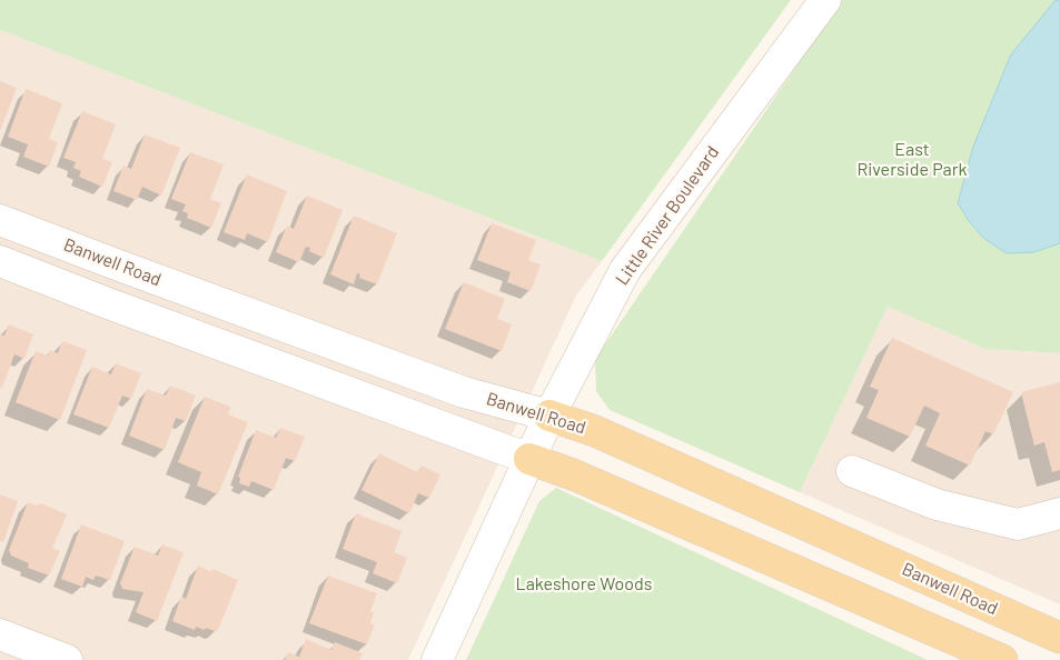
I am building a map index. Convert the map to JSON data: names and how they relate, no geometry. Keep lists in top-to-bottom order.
{
  "streets": {
    "main road": ["Banwell Road"],
    "street": ["Little River Boulevard"]
  },
  "crossings": [
    ["Little River Boulevard", "Banwell Road"]
  ],
  "parks": ["East Riverside Park", "Lakeshore Woods"]
}
